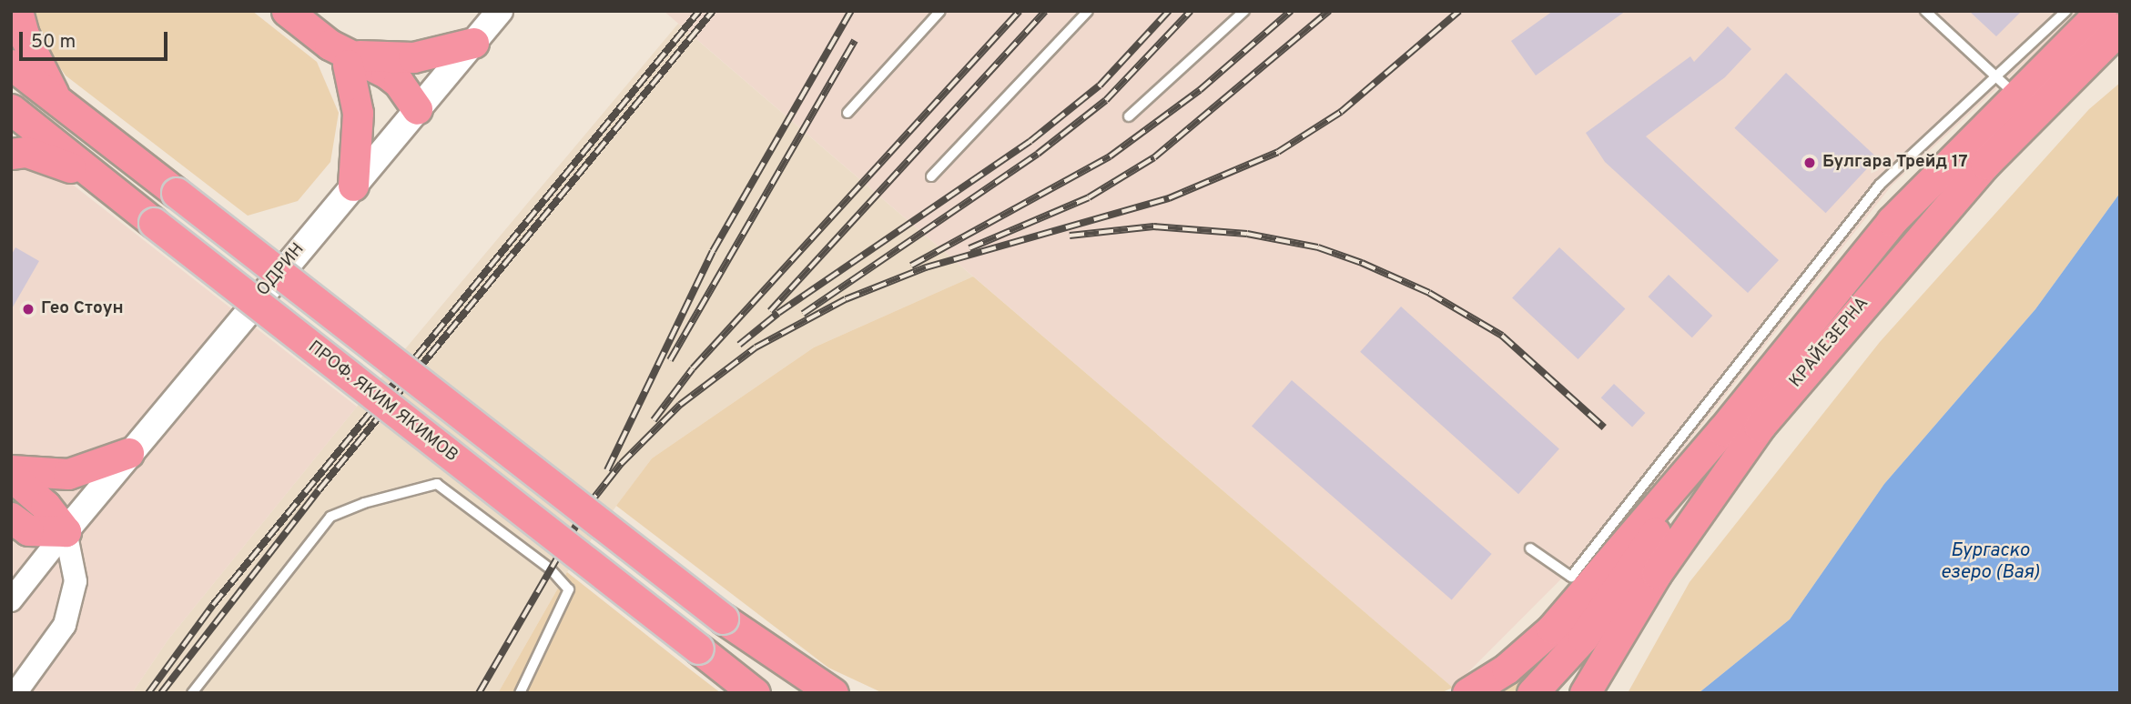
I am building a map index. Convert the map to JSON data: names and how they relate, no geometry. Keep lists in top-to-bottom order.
{
  "streets": {
    "highway": ["КРАЙЕЗЕРНА", "ПРОФ. ЯКИМ ЯКИМОВ"],
    "main road": ["ОДРИН"]
  },
  "water": ["Бургаско езеро (Вая)"],
  "places": ["Булгара Трейд 17", "Гео Стоун"],
  "scale_bar": "50 m"
}
